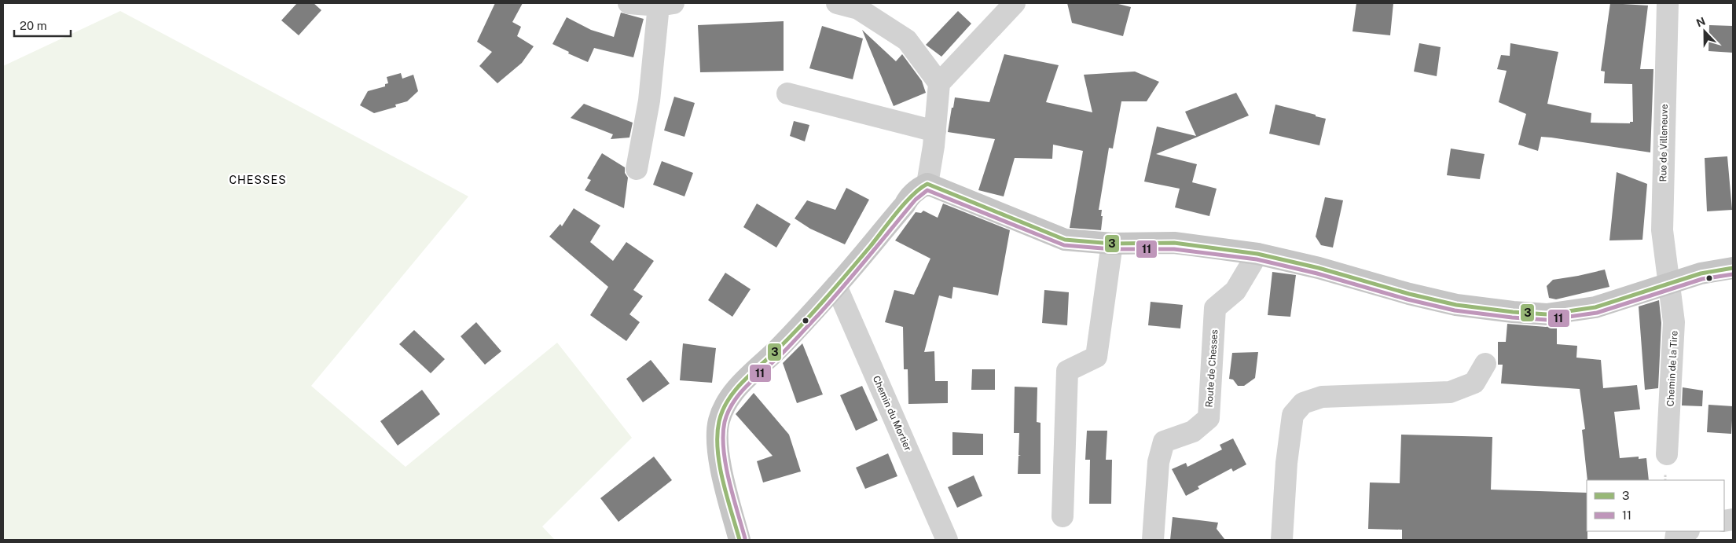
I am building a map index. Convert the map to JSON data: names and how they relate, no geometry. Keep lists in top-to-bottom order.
{
  "streets": {
    "street": [
      "Rue de Villeneuve",
      "Route de Chesses",
      "Chemin de la Tire",
      "Chemin du Mortier"
    ]
  },
  "crossings": [
    ["Rue de Villeneuve", "Chemin de la Tire"]
  ],
  "districts": ["CHESSES"],
  "lines": ["transit line 3", "transit line 11"],
  "legend": ["3", "11"],
  "scale_bar": "20 m",
  "north": "top"
}
